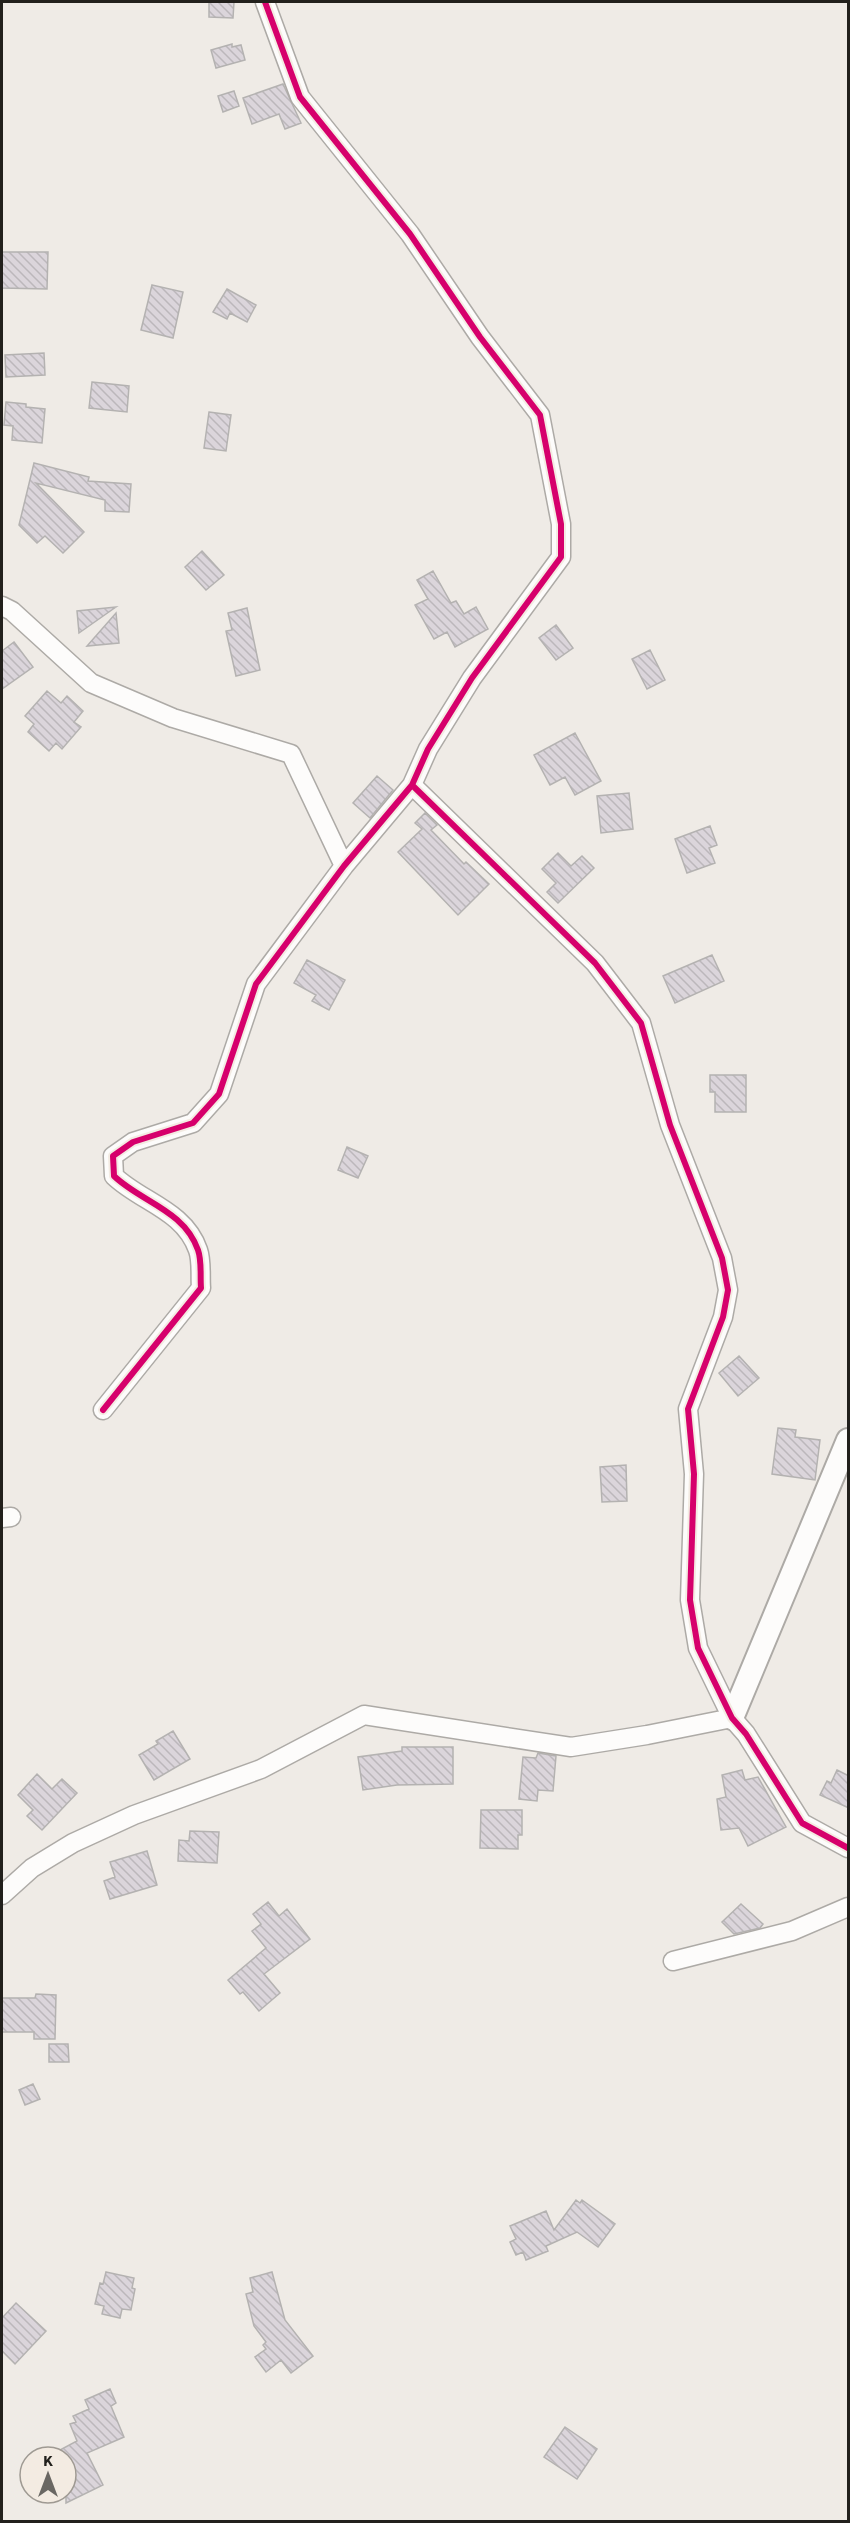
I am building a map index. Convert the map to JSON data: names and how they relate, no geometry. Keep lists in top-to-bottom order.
{
  "north": "top"
}
